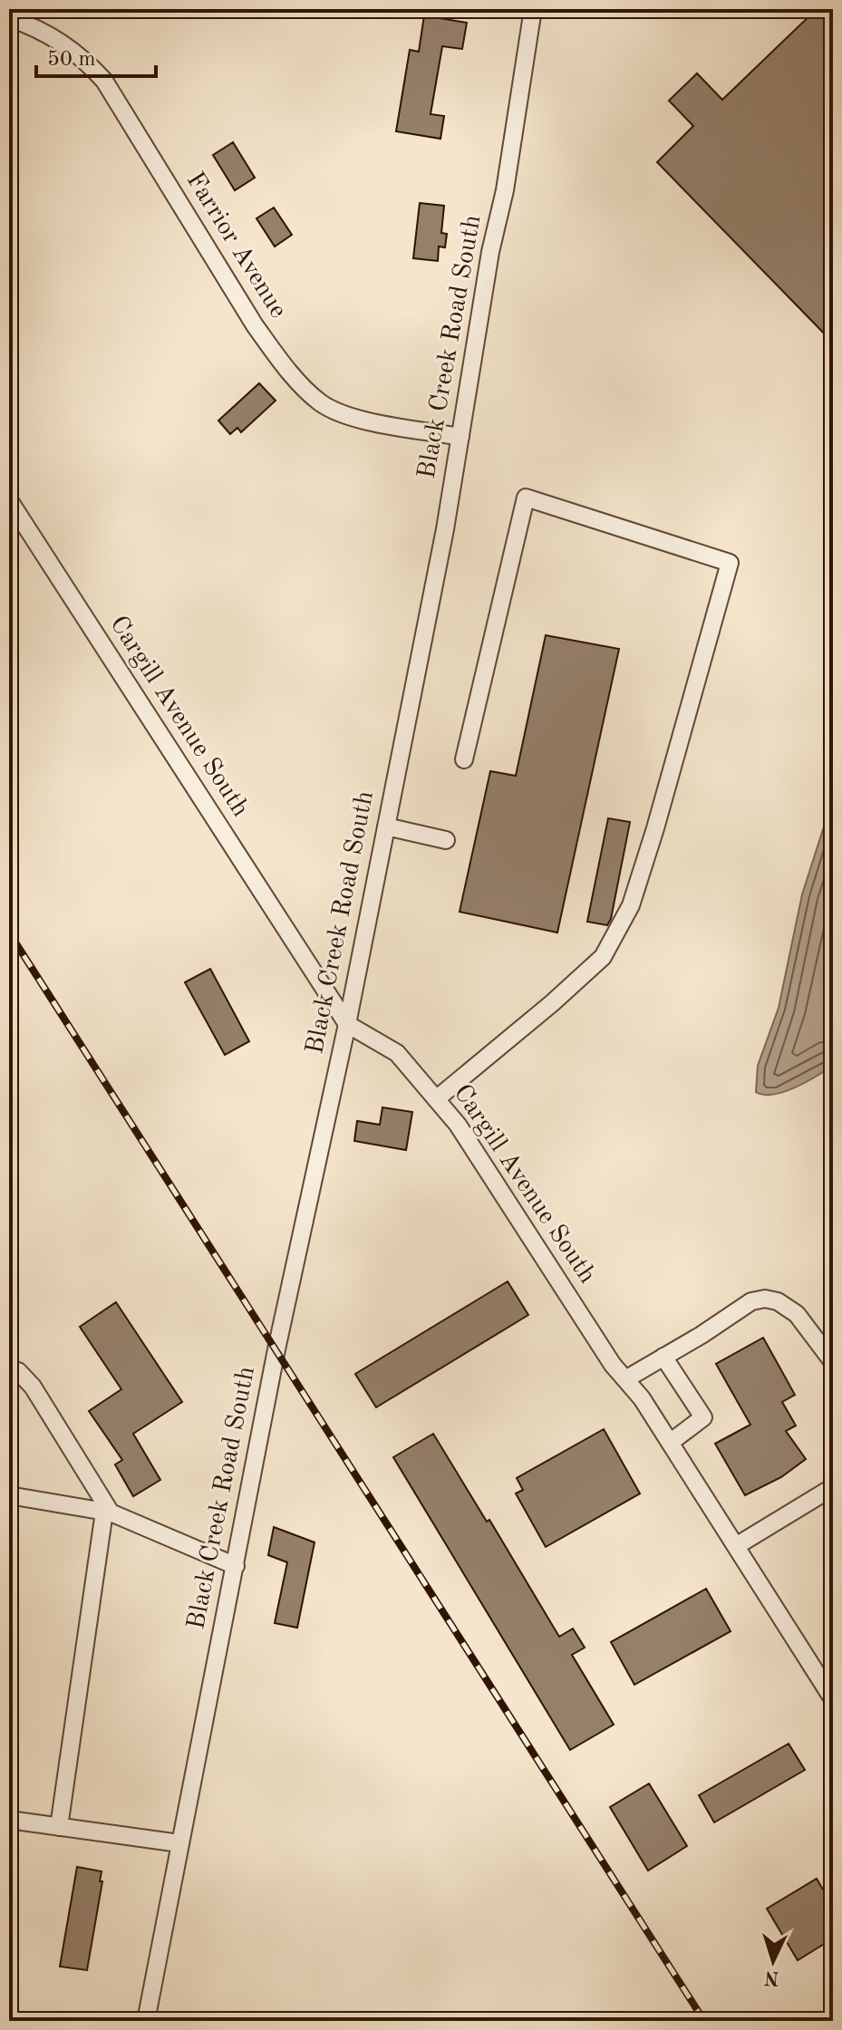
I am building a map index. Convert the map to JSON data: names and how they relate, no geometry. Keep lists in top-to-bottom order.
{
  "streets": {
    "street": ["Farrior Avenue", "Black Creek Road South", "Cargill Avenue South"]
  },
  "crossings": [
    ["Farrior Avenue", "Black Creek Road South"],
    ["Black Creek Road South", "Cargill Avenue South"]
  ],
  "scale_bar": "50 m",
  "north": "bottom"
}
